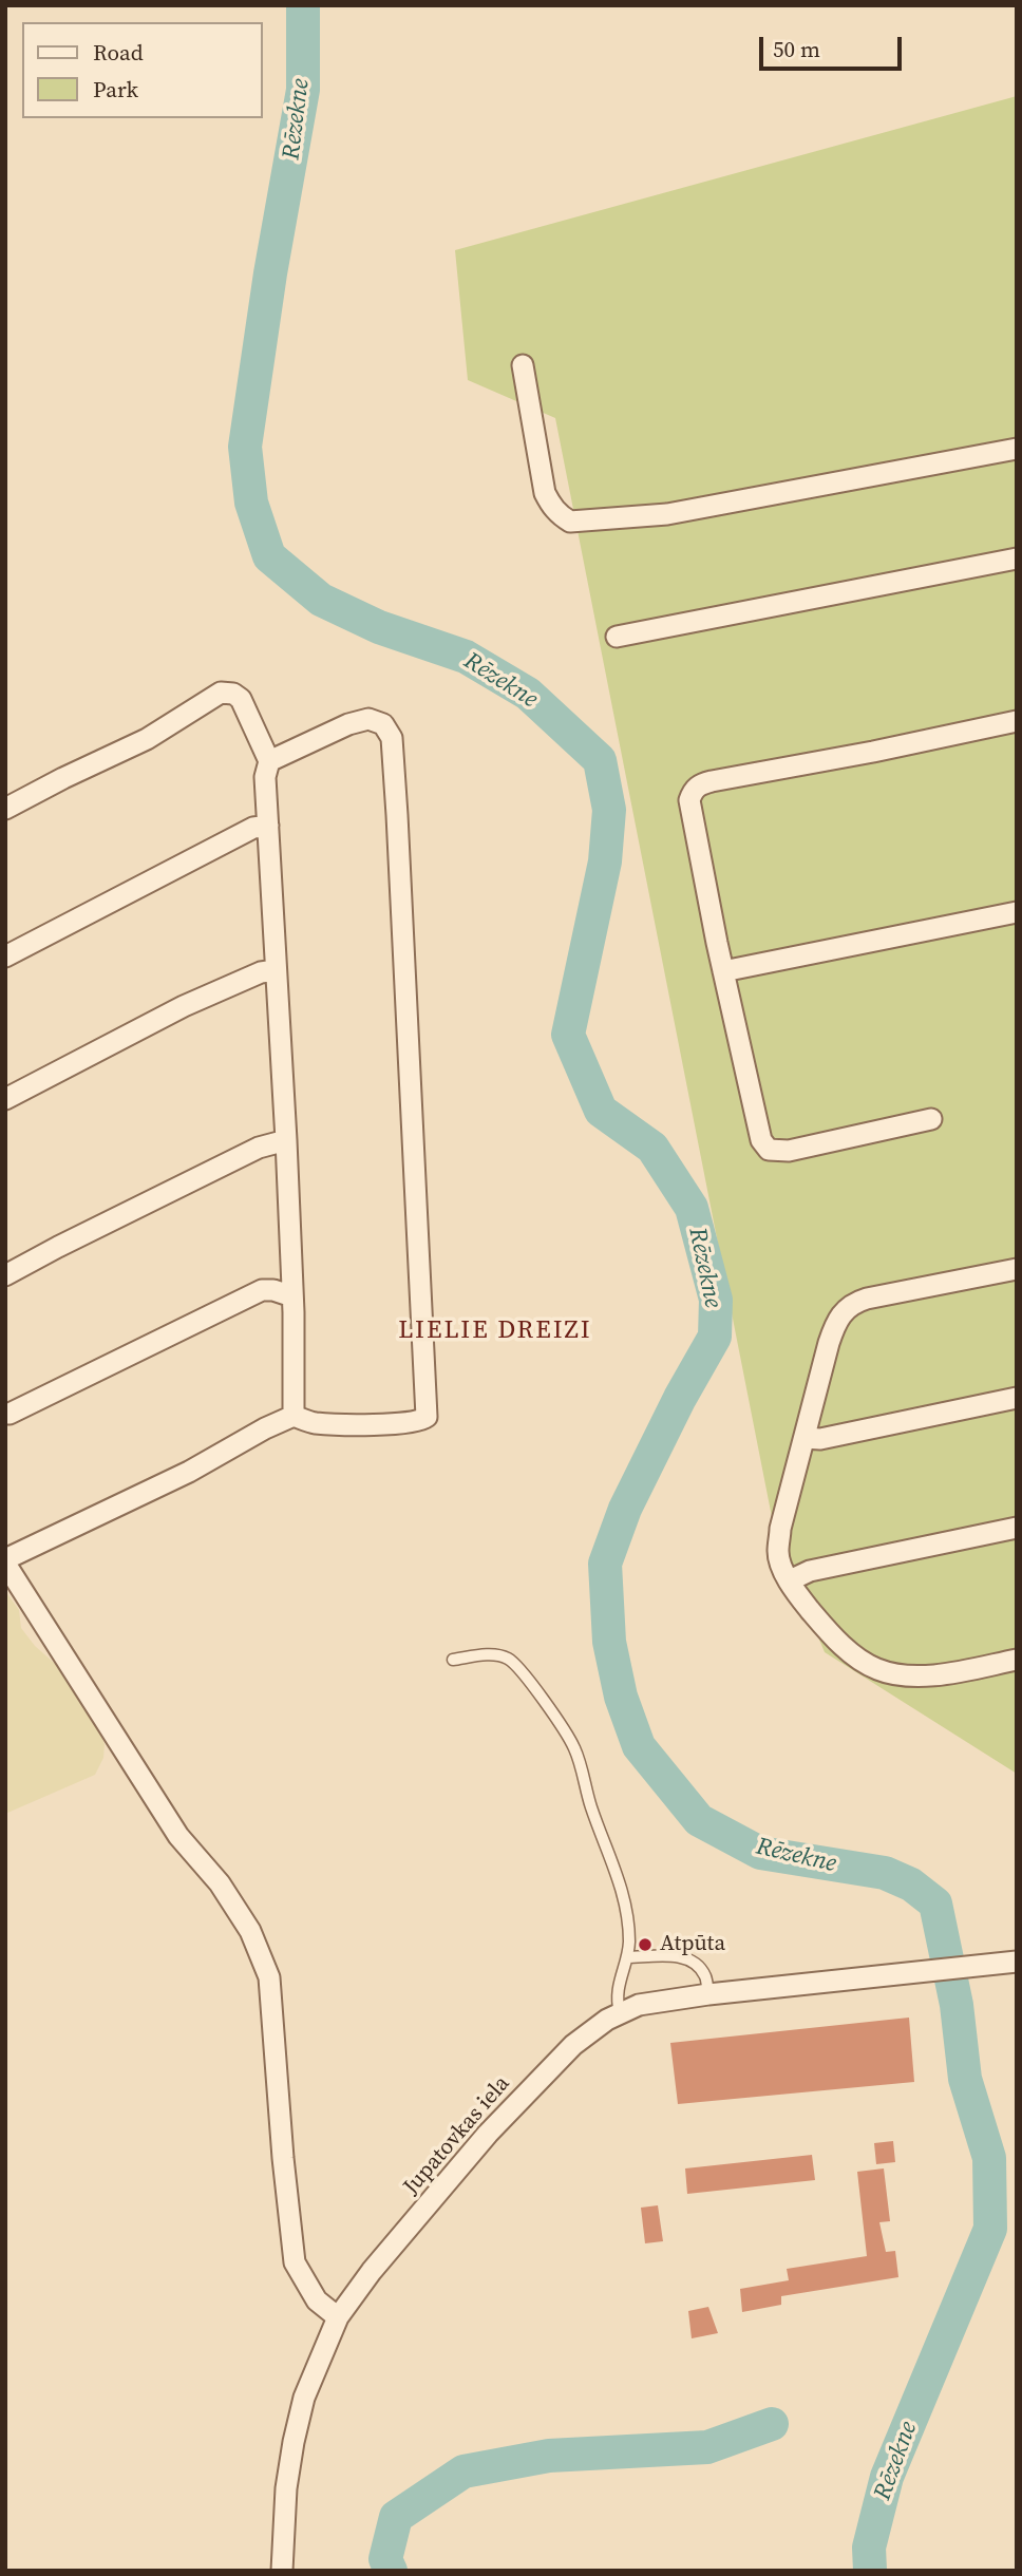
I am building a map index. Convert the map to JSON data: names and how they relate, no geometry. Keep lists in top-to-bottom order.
{
  "streets": {
    "street": ["Jupatovkas iela"]
  },
  "districts": ["LIELIE DREIZI"],
  "water": ["Rēzekne"],
  "places": ["Atpūta"],
  "legend": ["Road", "Park"],
  "scale_bar": "50 m"
}
